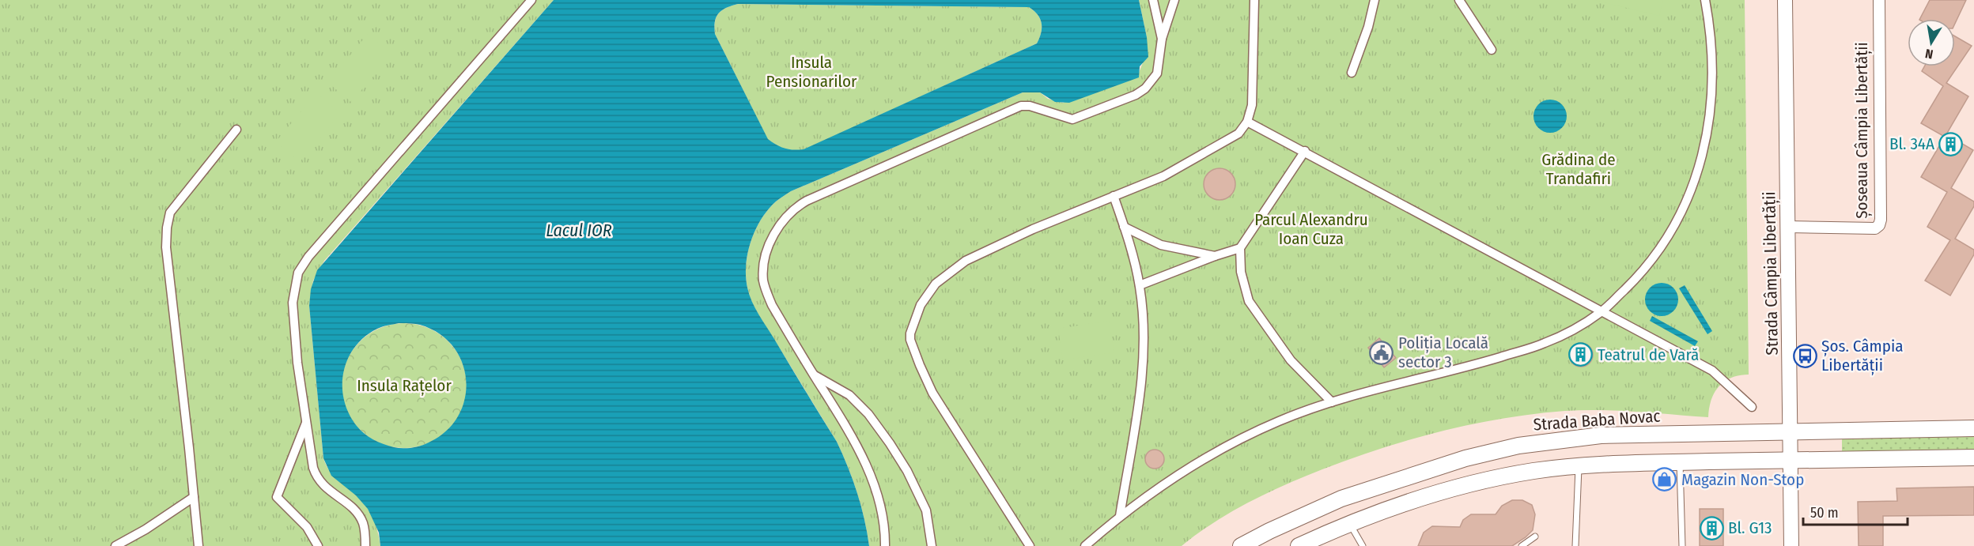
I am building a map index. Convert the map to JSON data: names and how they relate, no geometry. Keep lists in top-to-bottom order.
{
  "streets": {
    "main road": ["Strada Baba Novac"],
    "street": ["Șoseaua Câmpia Libertății", "Strada Câmpia Libertății"]
  },
  "crossings": [
    ["Șoseaua Câmpia Libertății", "Strada Câmpia Libertății"],
    ["Strada Câmpia Libertății", "Strada Baba Novac"]
  ],
  "water": ["Lacul IOR"],
  "parks": [
    "Insula Pensionarilor",
    "Grădina de Trandafiri",
    "Parcul Alexandru Ioan Cuza",
    "Insula Rațelor"
  ],
  "places": {
    "building": ["Bl. 34A", "Teatrul de Vară", "Bl. G13"],
    "public building": ["Poliția Locală sector 3"],
    "bus stop": ["Șos. Câmpia Libertății"],
    "shop": ["Magazin Non-Stop"]
  },
  "scale_bar": "50 m",
  "north": "bottom"
}
